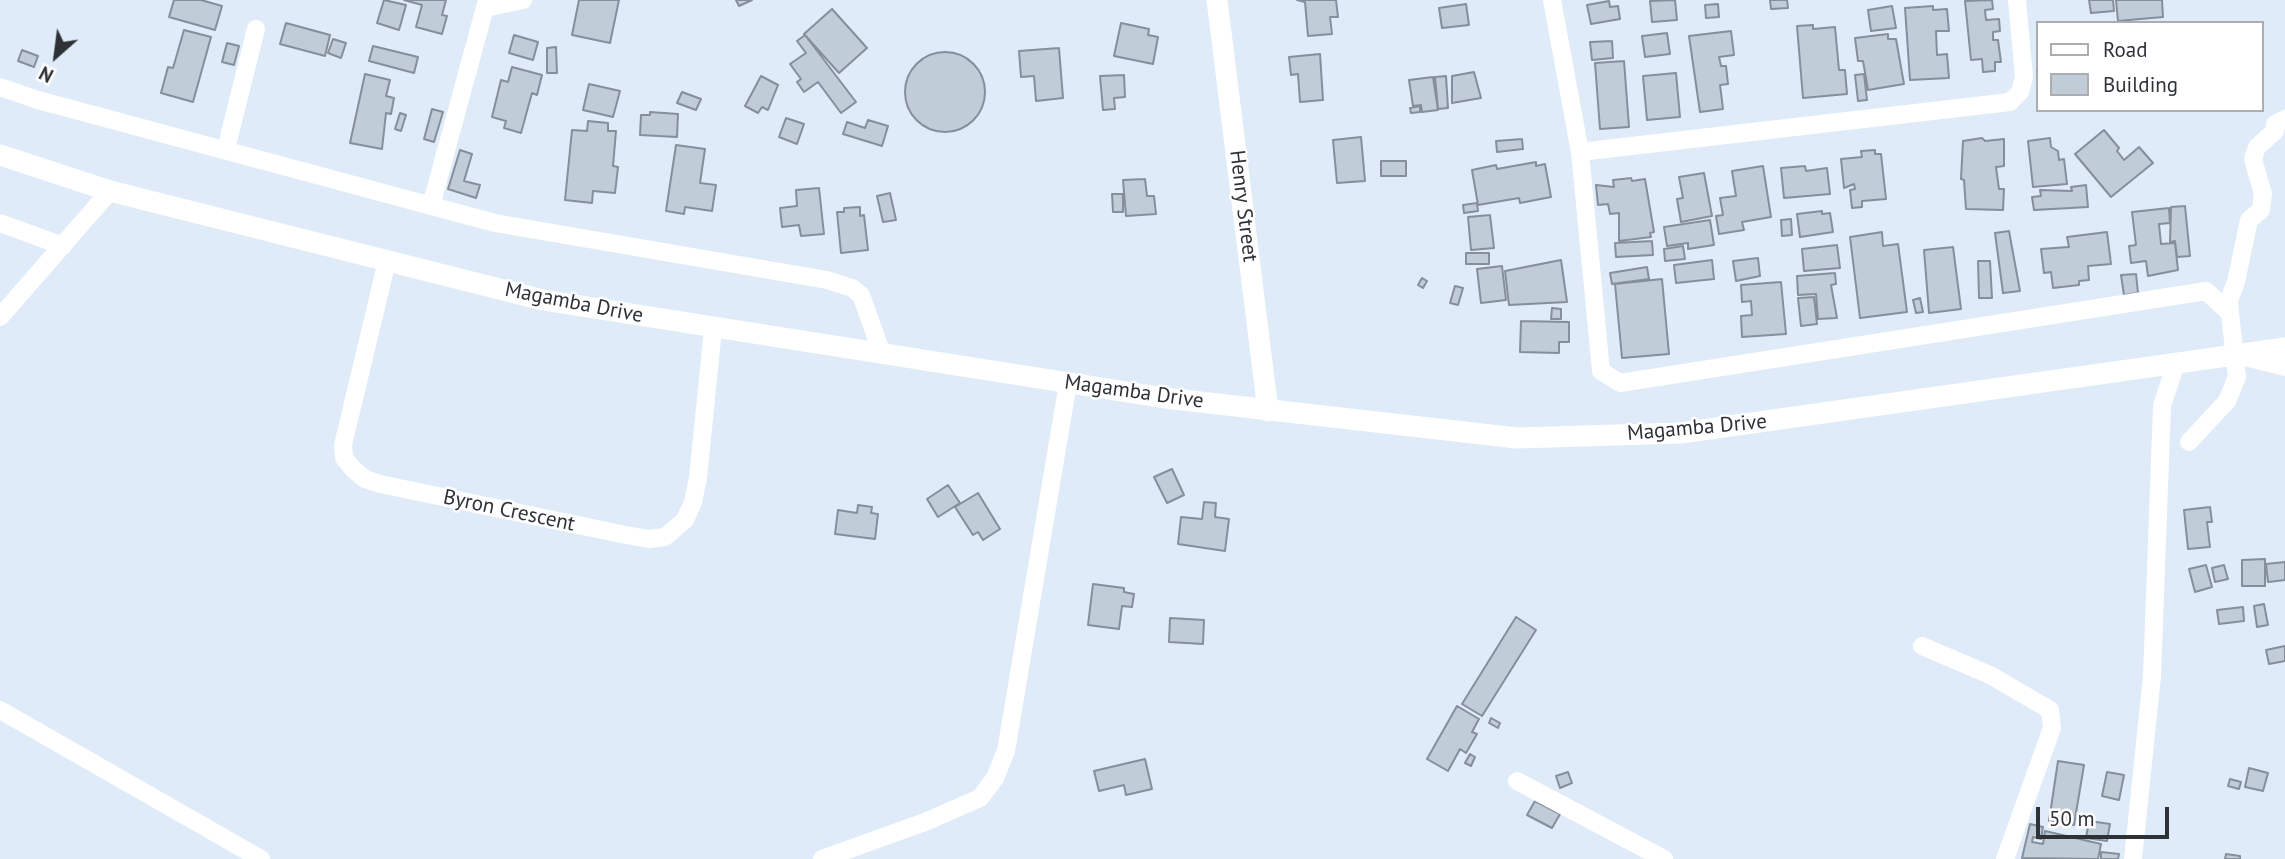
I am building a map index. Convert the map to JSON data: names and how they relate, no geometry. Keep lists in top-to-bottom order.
{
  "streets": {
    "street": ["Henry Street", "Magamba Drive", "Byron Crescent"]
  },
  "crossings": [
    ["Henry Street", "Magamba Drive"],
    ["Magamba Drive", "Byron Crescent"]
  ],
  "legend": ["Road", "Building"],
  "scale_bar": "50 m",
  "north": "bottom left"
}
